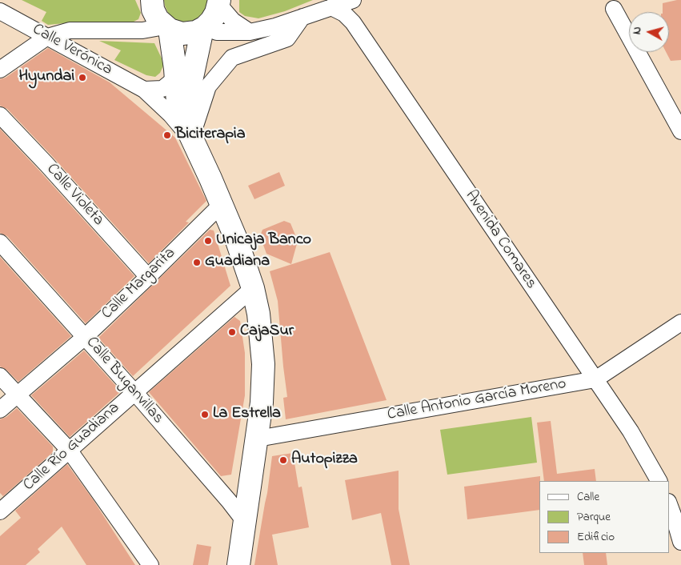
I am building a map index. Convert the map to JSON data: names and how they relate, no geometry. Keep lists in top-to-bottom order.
{
  "streets": {
    "street": [
      "Calle Verónica",
      "Calle Violeta",
      "Avenida Comares",
      "Calle Margarita",
      "Calle Buganvillas",
      "Calle Antonio García Moreno",
      "Calle Río Guadiana"
    ]
  },
  "crossings": [
    ["Calle Violeta", "Calle Margarita"],
    ["Avenida Comares", "Calle Antonio García Moreno"],
    ["Calle Margarita", "Calle Buganvillas"],
    ["Calle Buganvillas", "Calle Río Guadiana"]
  ],
  "places": [
    "Hyundai",
    "Biciterapia",
    "Unicaja Banco",
    "Guadiana",
    "CajaSur",
    "La Estrella",
    "Autopizza"
  ],
  "legend": ["Calle", "Parque", "Edificio"],
  "north": "left"
}
